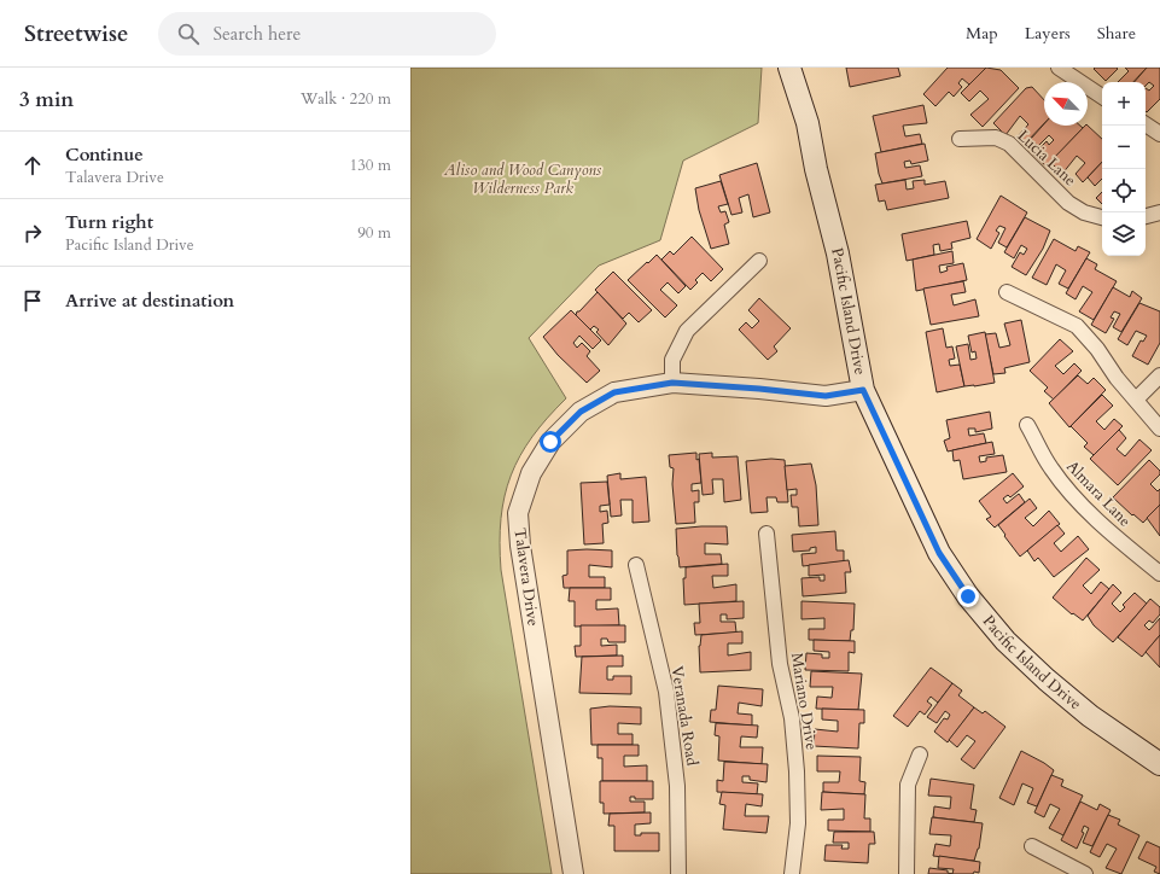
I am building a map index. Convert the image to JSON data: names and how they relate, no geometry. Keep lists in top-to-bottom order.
{
  "streets": {
    "main road": ["Pacific Island Drive"],
    "street": [
      "Lucia Lane",
      "Almara Lane",
      "Talavera Drive",
      "Mariano Drive",
      "Veranada Road"
    ]
  },
  "crossings": [
    ["Pacific Island Drive", "Talavera Drive"]
  ],
  "parks": ["Aliso and Wood Canyons Wilderness Park"],
  "north": "top left",
  "page": {
    "header": "Streetwise",
    "search": "Search here",
    "nav": ["Map", "Layers", "Share"],
    "heading": ["3 min", "Walk · 220 m"],
    "map_buttons": ["+", "−"],
    "list": [
      ["Continue", "Talavera Drive", "130 m"],
      ["Turn right", "Pacific Island Drive", "90 m"],
      "Arrive at destination"
    ]
  }
}
